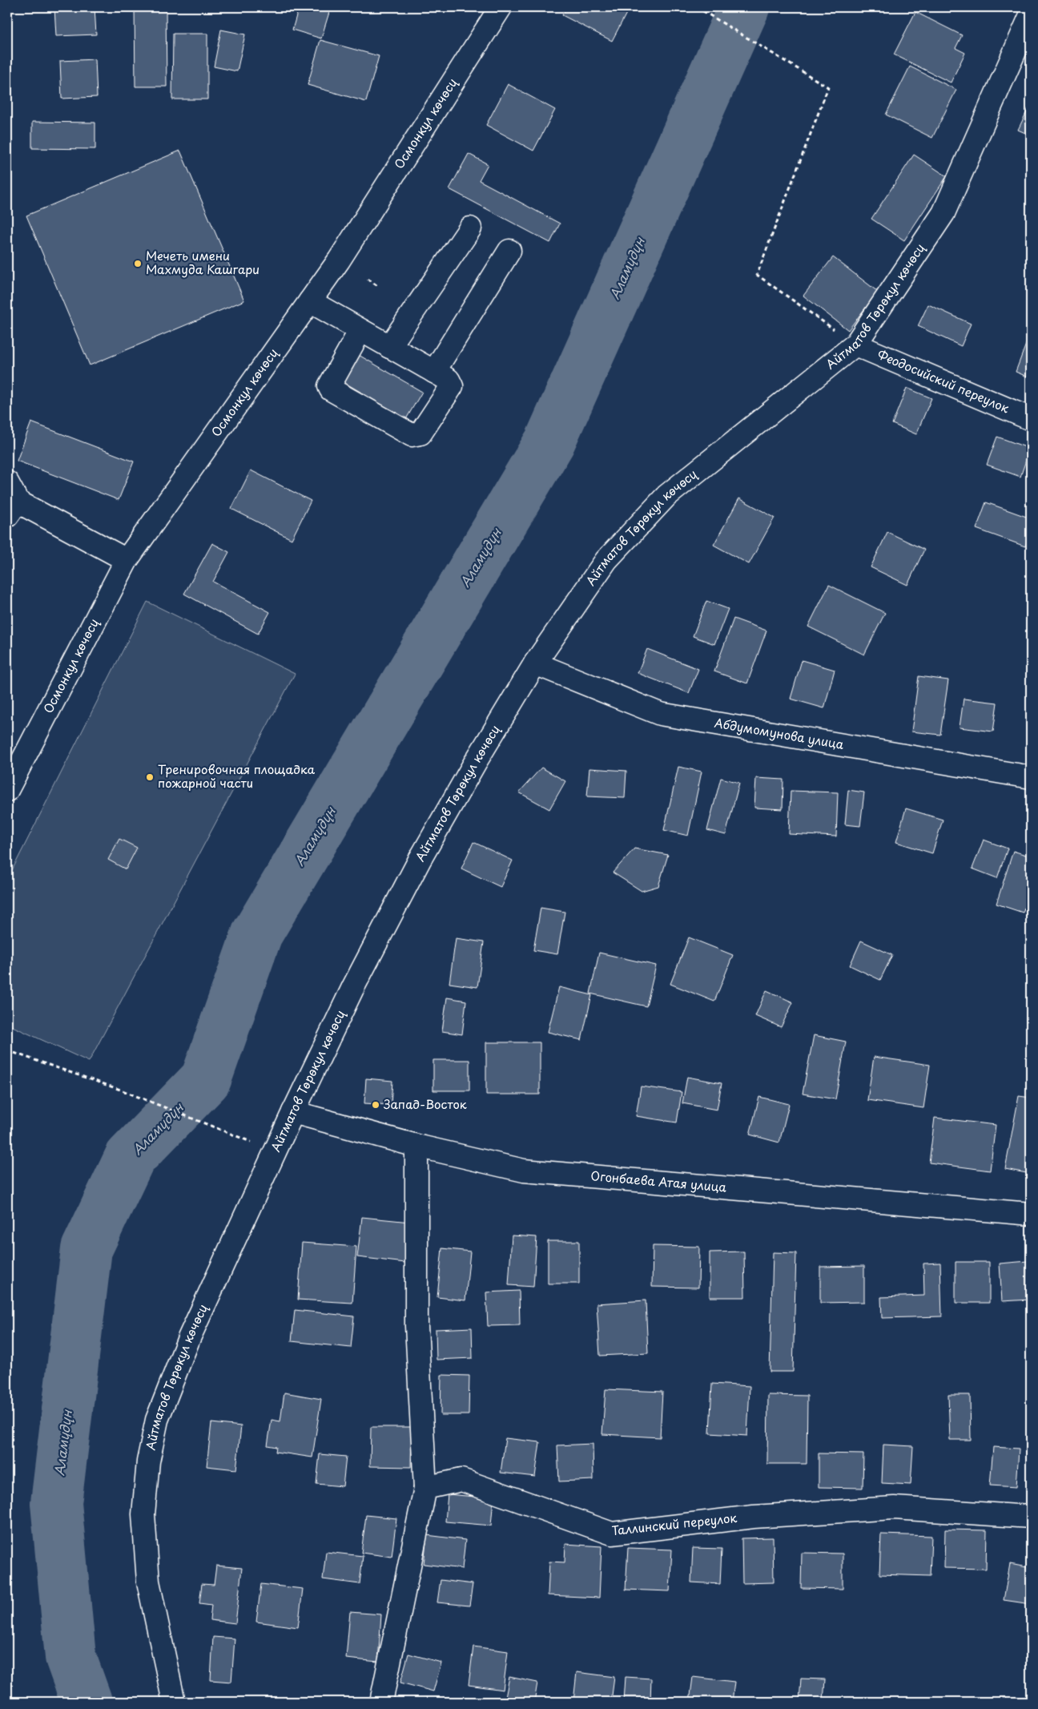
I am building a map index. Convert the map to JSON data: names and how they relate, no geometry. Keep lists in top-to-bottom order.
{
  "streets": {
    "street": [
      "Осмонкул көчөсү",
      "Айтматов Төрөкул көчөсү",
      "Феодосийский переулок",
      "Абдумомунова улица",
      "Огонбаева Атая улица",
      "Таллинский переулок"
    ]
  },
  "crossings": [
    ["Айтматов Төрөкул көчөсү", "Феодосийский переулок"],
    ["Айтматов Төрөкул көчөсү", "Абдумомунова улица"],
    ["Айтматов Төрөкул көчөсү", "Огонбаева Атая улица"]
  ],
  "water": ["Аламүдүн"],
  "places": ["Мечеть имени Махмуда Кашгари", "Тренировочная площадка пожарной части", "Запад-Восток"]
}
